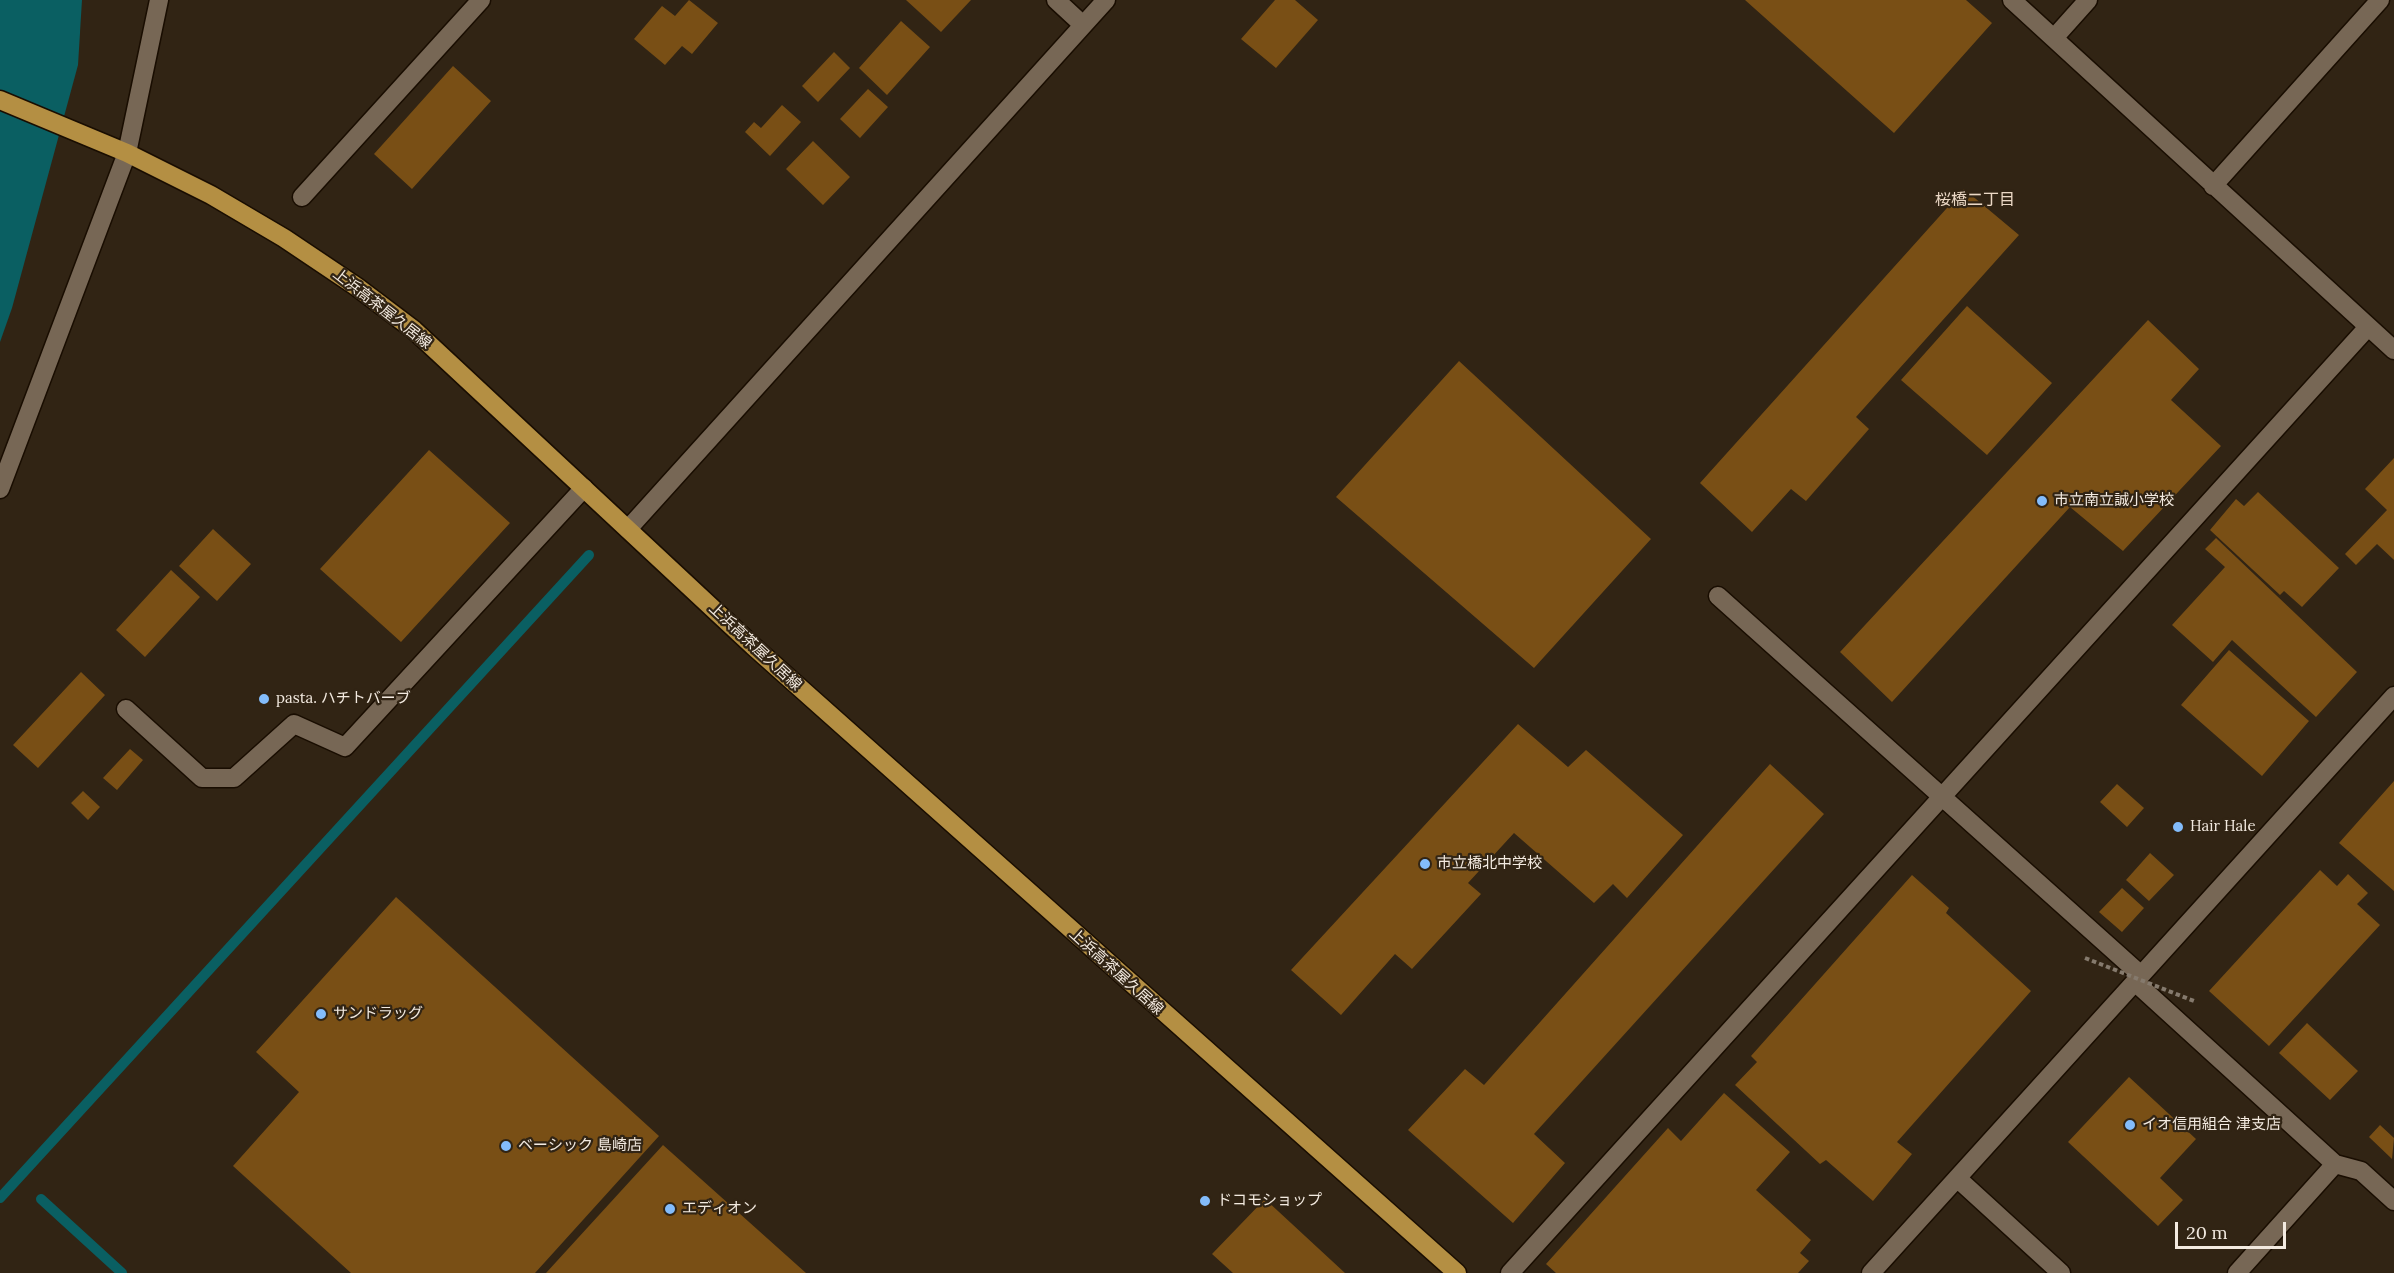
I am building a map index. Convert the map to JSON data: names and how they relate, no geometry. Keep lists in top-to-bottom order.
{
  "streets": {
    "main road": ["上浜高茶屋久居線"]
  },
  "districts": ["桜橋二丁目"],
  "places": [
    "市立南立誠小学校",
    "pasta. ハチトバーブ",
    "Hair Hale",
    "市立橋北中学校",
    "サンドラッグ",
    "イオ信用組合 津支店",
    "ベーシック 島崎店",
    "ドコモショップ",
    "エディオン"
  ],
  "scale_bar": "20 m"
}
